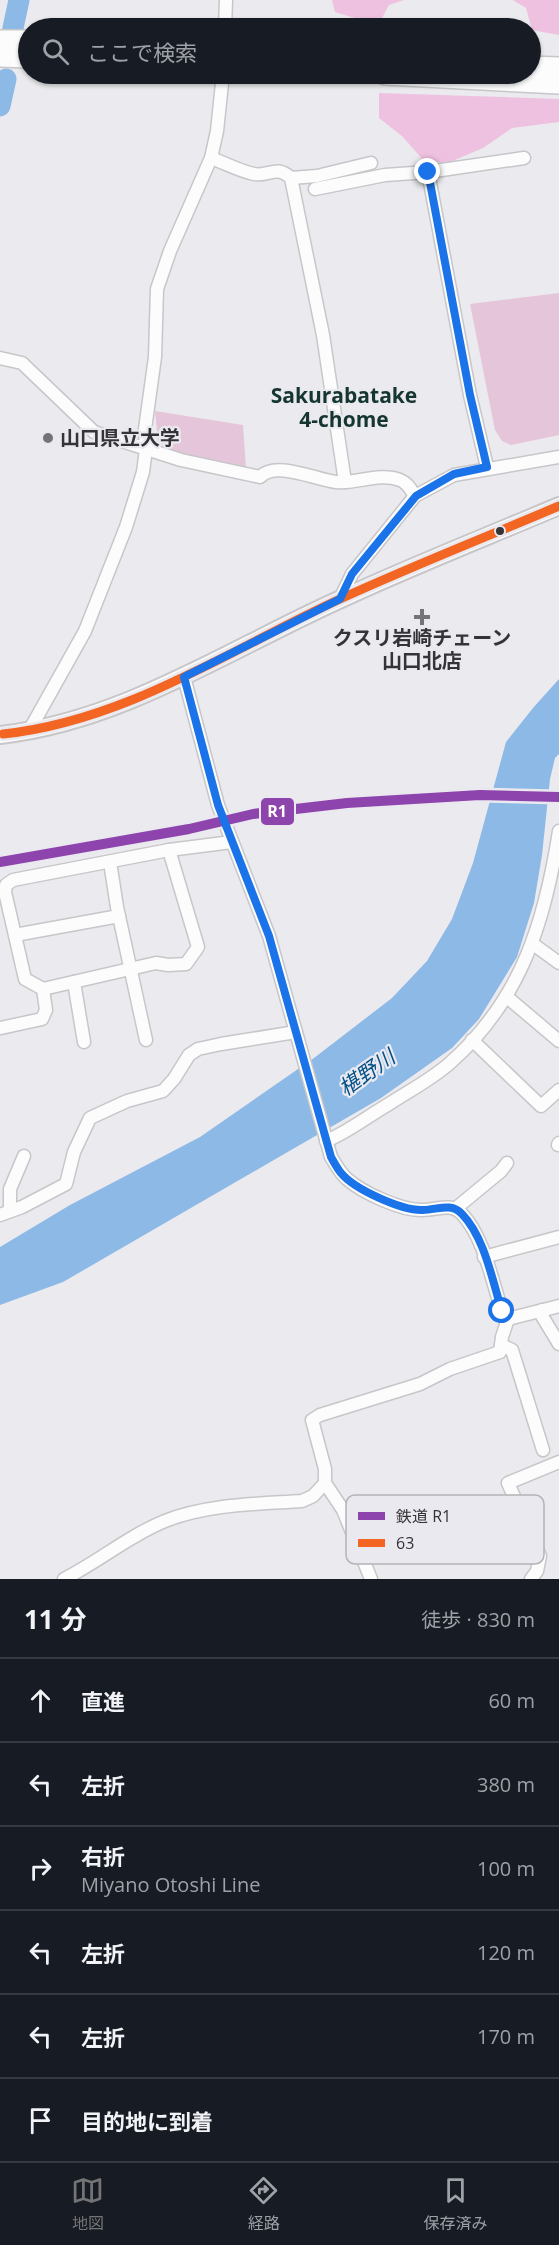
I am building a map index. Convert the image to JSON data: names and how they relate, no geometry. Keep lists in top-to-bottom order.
{
  "districts": ["Sakurabatake 4-chome"],
  "water": ["椹野川"],
  "places": {
    "other": ["山口県立大学"],
    "health": ["クスリ岩崎チェーン 山口北店"]
  },
  "lines": ["transit line 63", "rail line R1"],
  "legend": ["鉄道 R1", "63"],
  "page": {
    "search": "ここで検索",
    "heading": ["11 分", "徒歩 · 830 m"],
    "list": [
      ["直進", "60 m"],
      ["左折", "380 m"],
      ["右折", "Miyano Otoshi Line", "100 m"],
      ["左折", "120 m"],
      ["左折", "170 m"],
      "目的地に到着"
    ],
    "nav": ["地図", "経路", "保存済み"]
  }
}
